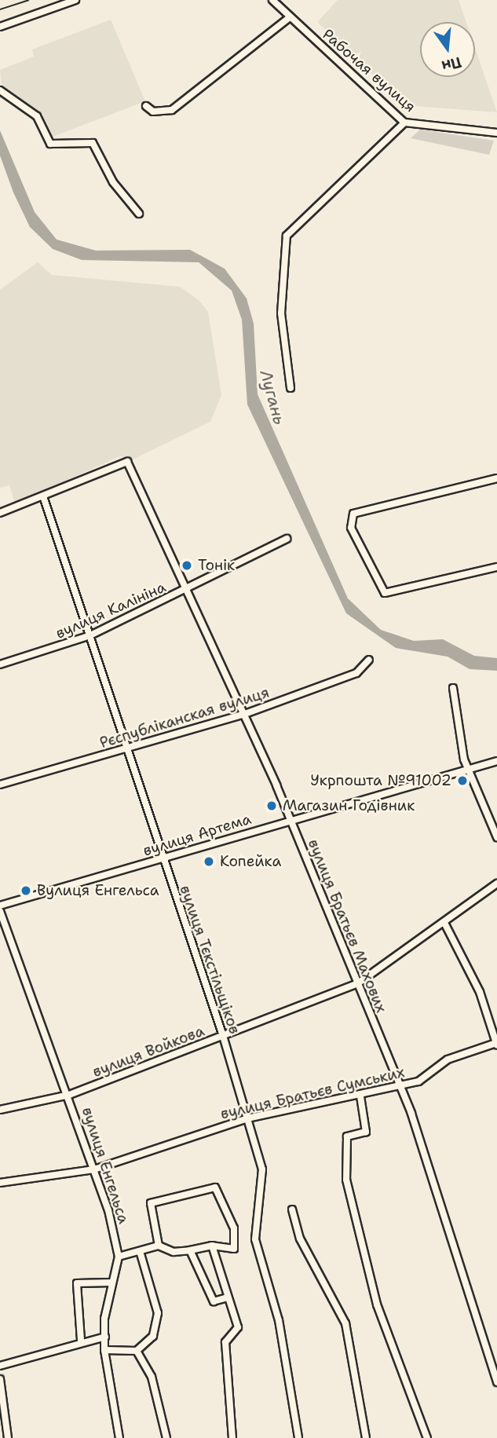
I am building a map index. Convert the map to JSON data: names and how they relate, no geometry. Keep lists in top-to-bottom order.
{
  "streets": {
    "street": [
      "Рабочая вулиця",
      "вулиця Калініна",
      "Рєспубліканская вулиця",
      "вулиця Артема",
      "вулиця Братьєв Махових",
      "вулиця Тєкстільщіков",
      "вулиця Войкова",
      "вулиця Братьєв Сумських",
      "вулиця Енгельса"
    ]
  },
  "crossings": [
    ["вулиця Калініна", "вулиця Братьєв Махових"],
    ["вулиця Калініна", "вулиця Тєкстільщіков"],
    ["Рєспубліканская вулиця", "вулиця Братьєв Махових"],
    ["Рєспубліканская вулиця", "вулиця Тєкстільщіков"],
    ["вулиця Артема", "вулиця Братьєв Махових"],
    ["вулиця Артема", "вулиця Тєкстільщіков"],
    ["вулиця Братьєв Махових", "вулиця Тєкстільщіков"],
    ["вулиця Братьєв Махових", "вулиця Войкова"],
    ["вулиця Братьєв Махових", "вулиця Братьєв Сумських"],
    ["вулиця Тєкстільщіков", "вулиця Войкова"],
    ["вулиця Тєкстільщіков", "вулиця Братьєв Сумських"],
    ["вулиця Войкова", "вулиця Енгельса"],
    ["вулиця Братьєв Сумських", "вулиця Енгельса"]
  ],
  "water": ["Лугань"],
  "places": [
    "Тонік",
    "Укрпошта №91002",
    "Магазин Годівник",
    "Копейка",
    "Вулиця Енгельса"
  ],
  "north": "bottom"
}
